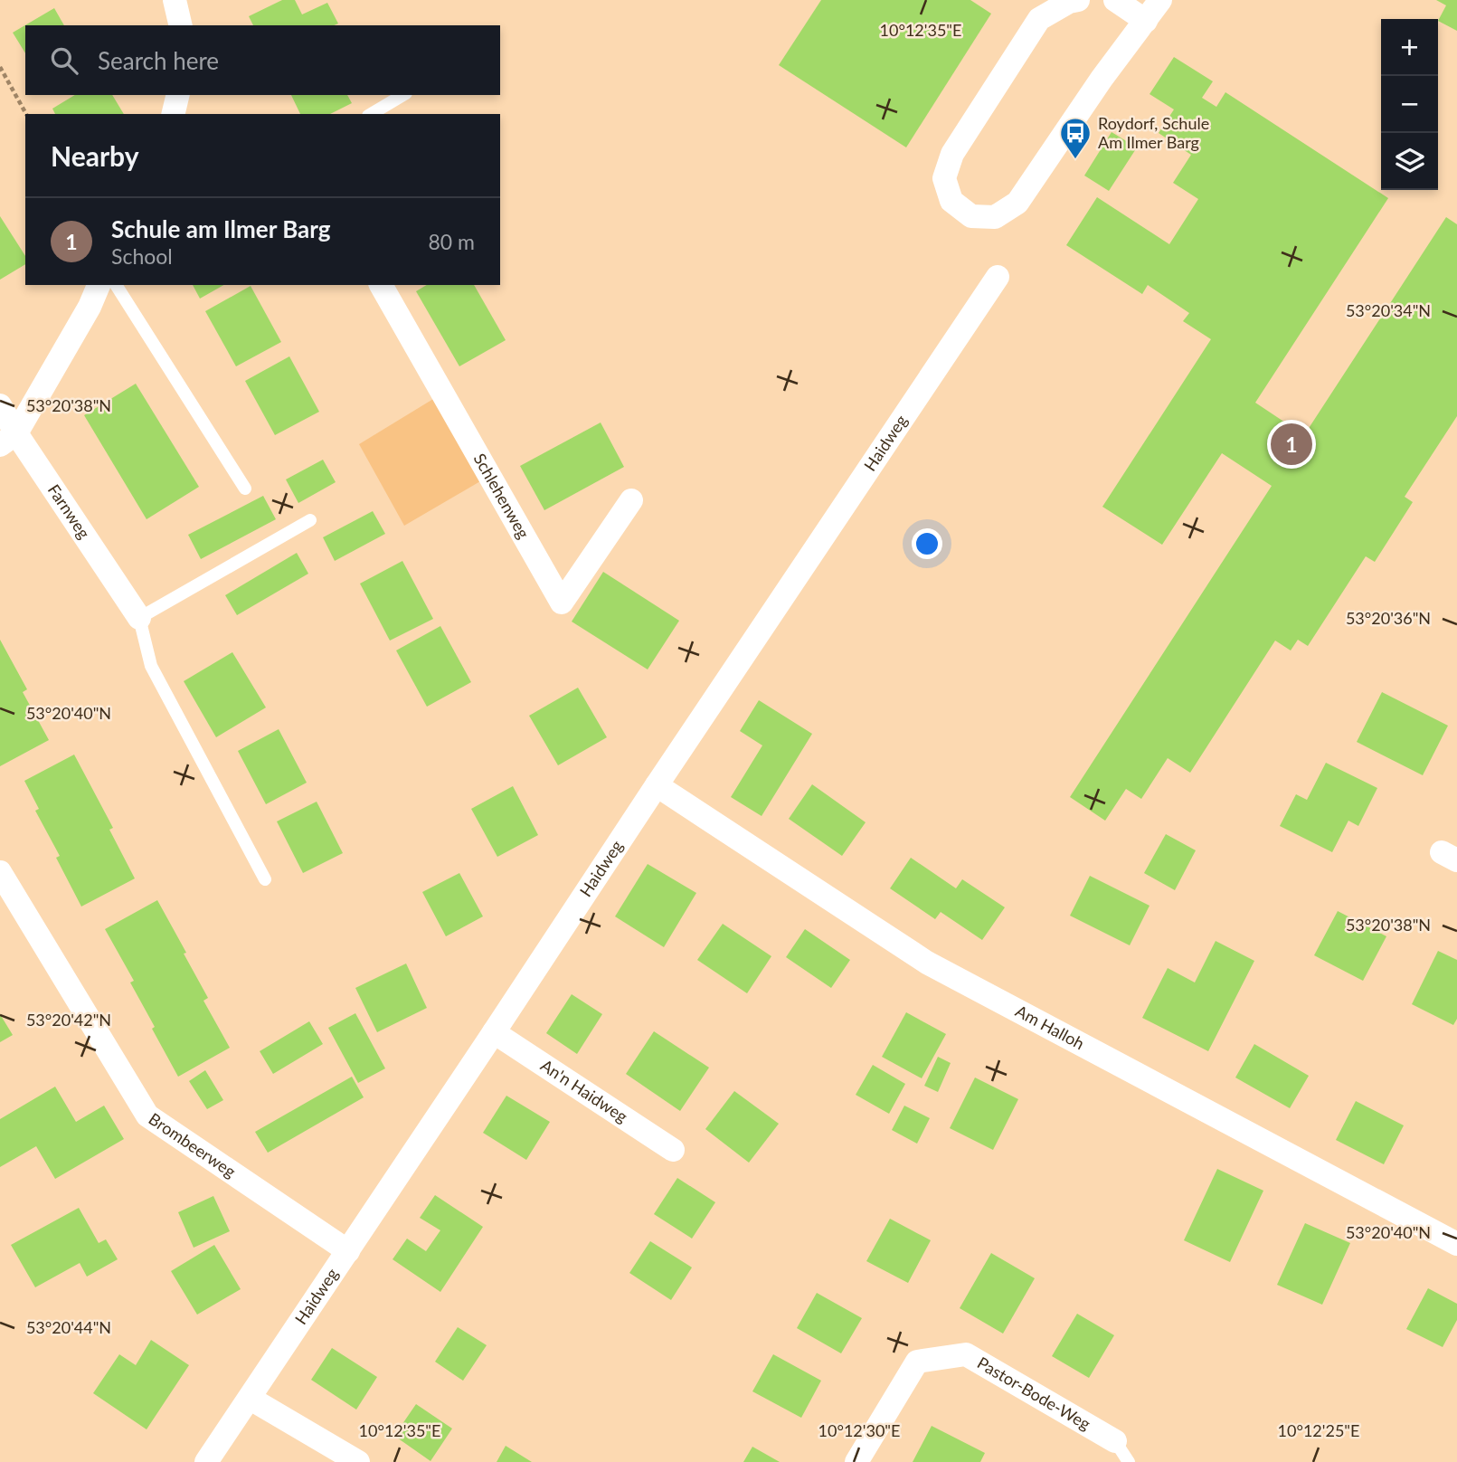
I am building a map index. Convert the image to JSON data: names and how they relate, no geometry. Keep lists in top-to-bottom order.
{
  "streets": {
    "street": [
      "Haidweg",
      "Schlehenweg",
      "Farnweg",
      "Am Halloh",
      "An'n Haidweg",
      "Brombeerweg",
      "Pastor-Bode-Weg"
    ]
  },
  "crossings": [
    ["Haidweg", "Am Halloh"],
    ["Haidweg", "An'n Haidweg"],
    ["Haidweg", "Brombeerweg"]
  ],
  "places": {
    "bus stop": ["Roydorf, Schule Am Ilmer Barg"]
  },
  "page": {
    "map_buttons": ["+", "−"],
    "search": "Search here",
    "heading": "Nearby",
    "list": [
      {
        "mark": "1",
        "name": "Schule am Ilmer Barg",
        "note": "School",
        "value": "80 m"
      }
    ],
    "pins": "1"
  },
  "coordinates": [
    "10°12'35\"E",
    "53°20'34\"N",
    "53°20'38\"N",
    "53°20'36\"N",
    "53°20'40\"N",
    "53°20'42\"N",
    "53°20'44\"N",
    "10°12'30\"E",
    "10°12'25\"E"
  ]
}
